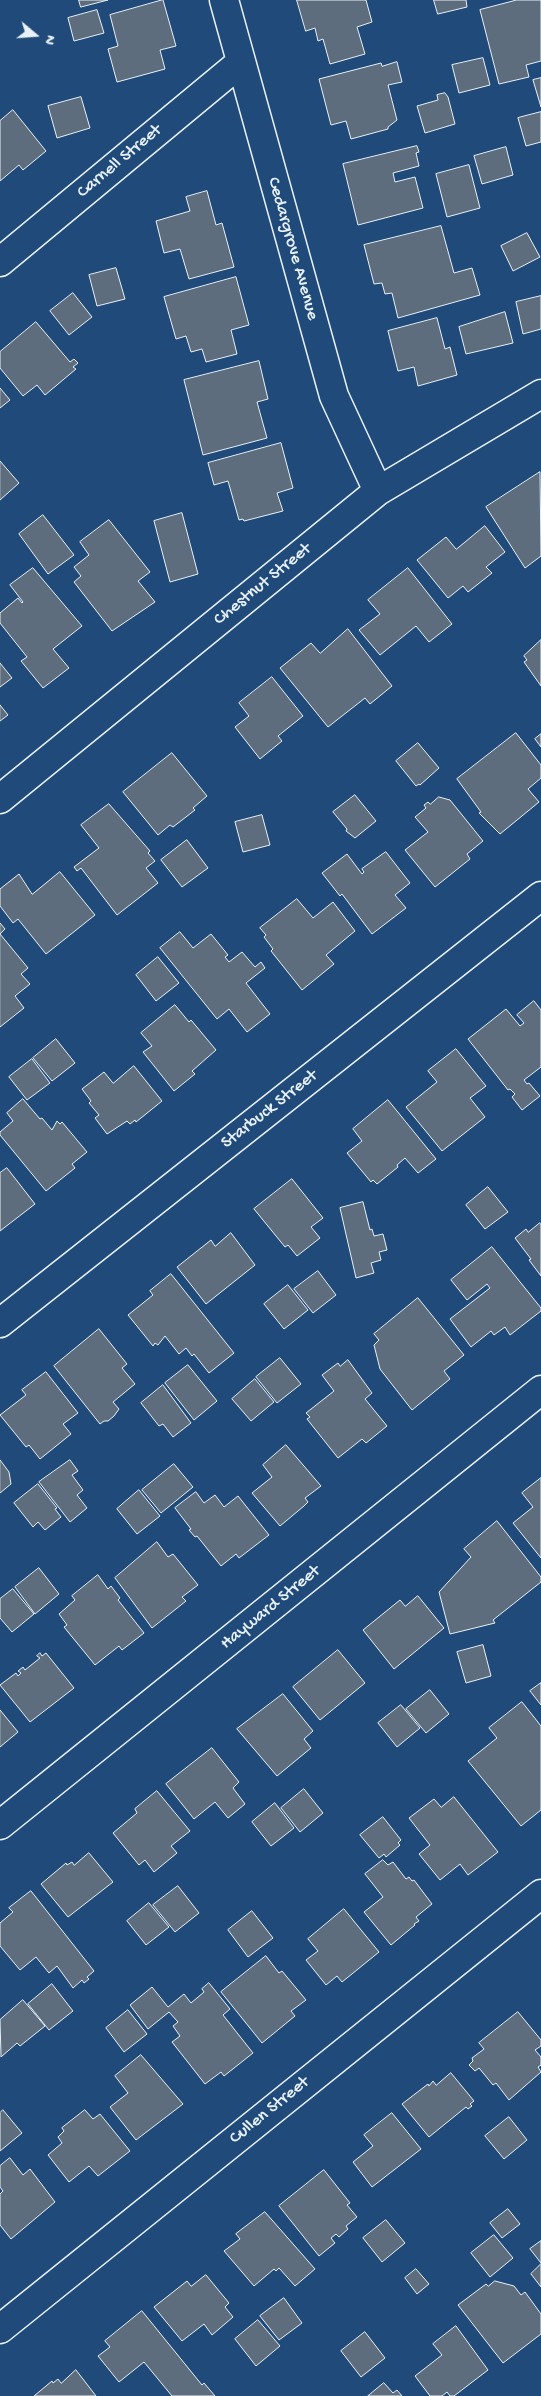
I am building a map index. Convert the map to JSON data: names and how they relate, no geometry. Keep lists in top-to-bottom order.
{
  "streets": {
    "street": [
      "Carnell Street",
      "Cedargrove Avenue",
      "Chestnut Street",
      "Starbuck Street",
      "Hayward Street",
      "Cullen Street"
    ]
  },
  "crossings": [
    ["Carnell Street", "Cedargrove Avenue"],
    ["Cedargrove Avenue", "Chestnut Street"]
  ],
  "north": "right"
}
